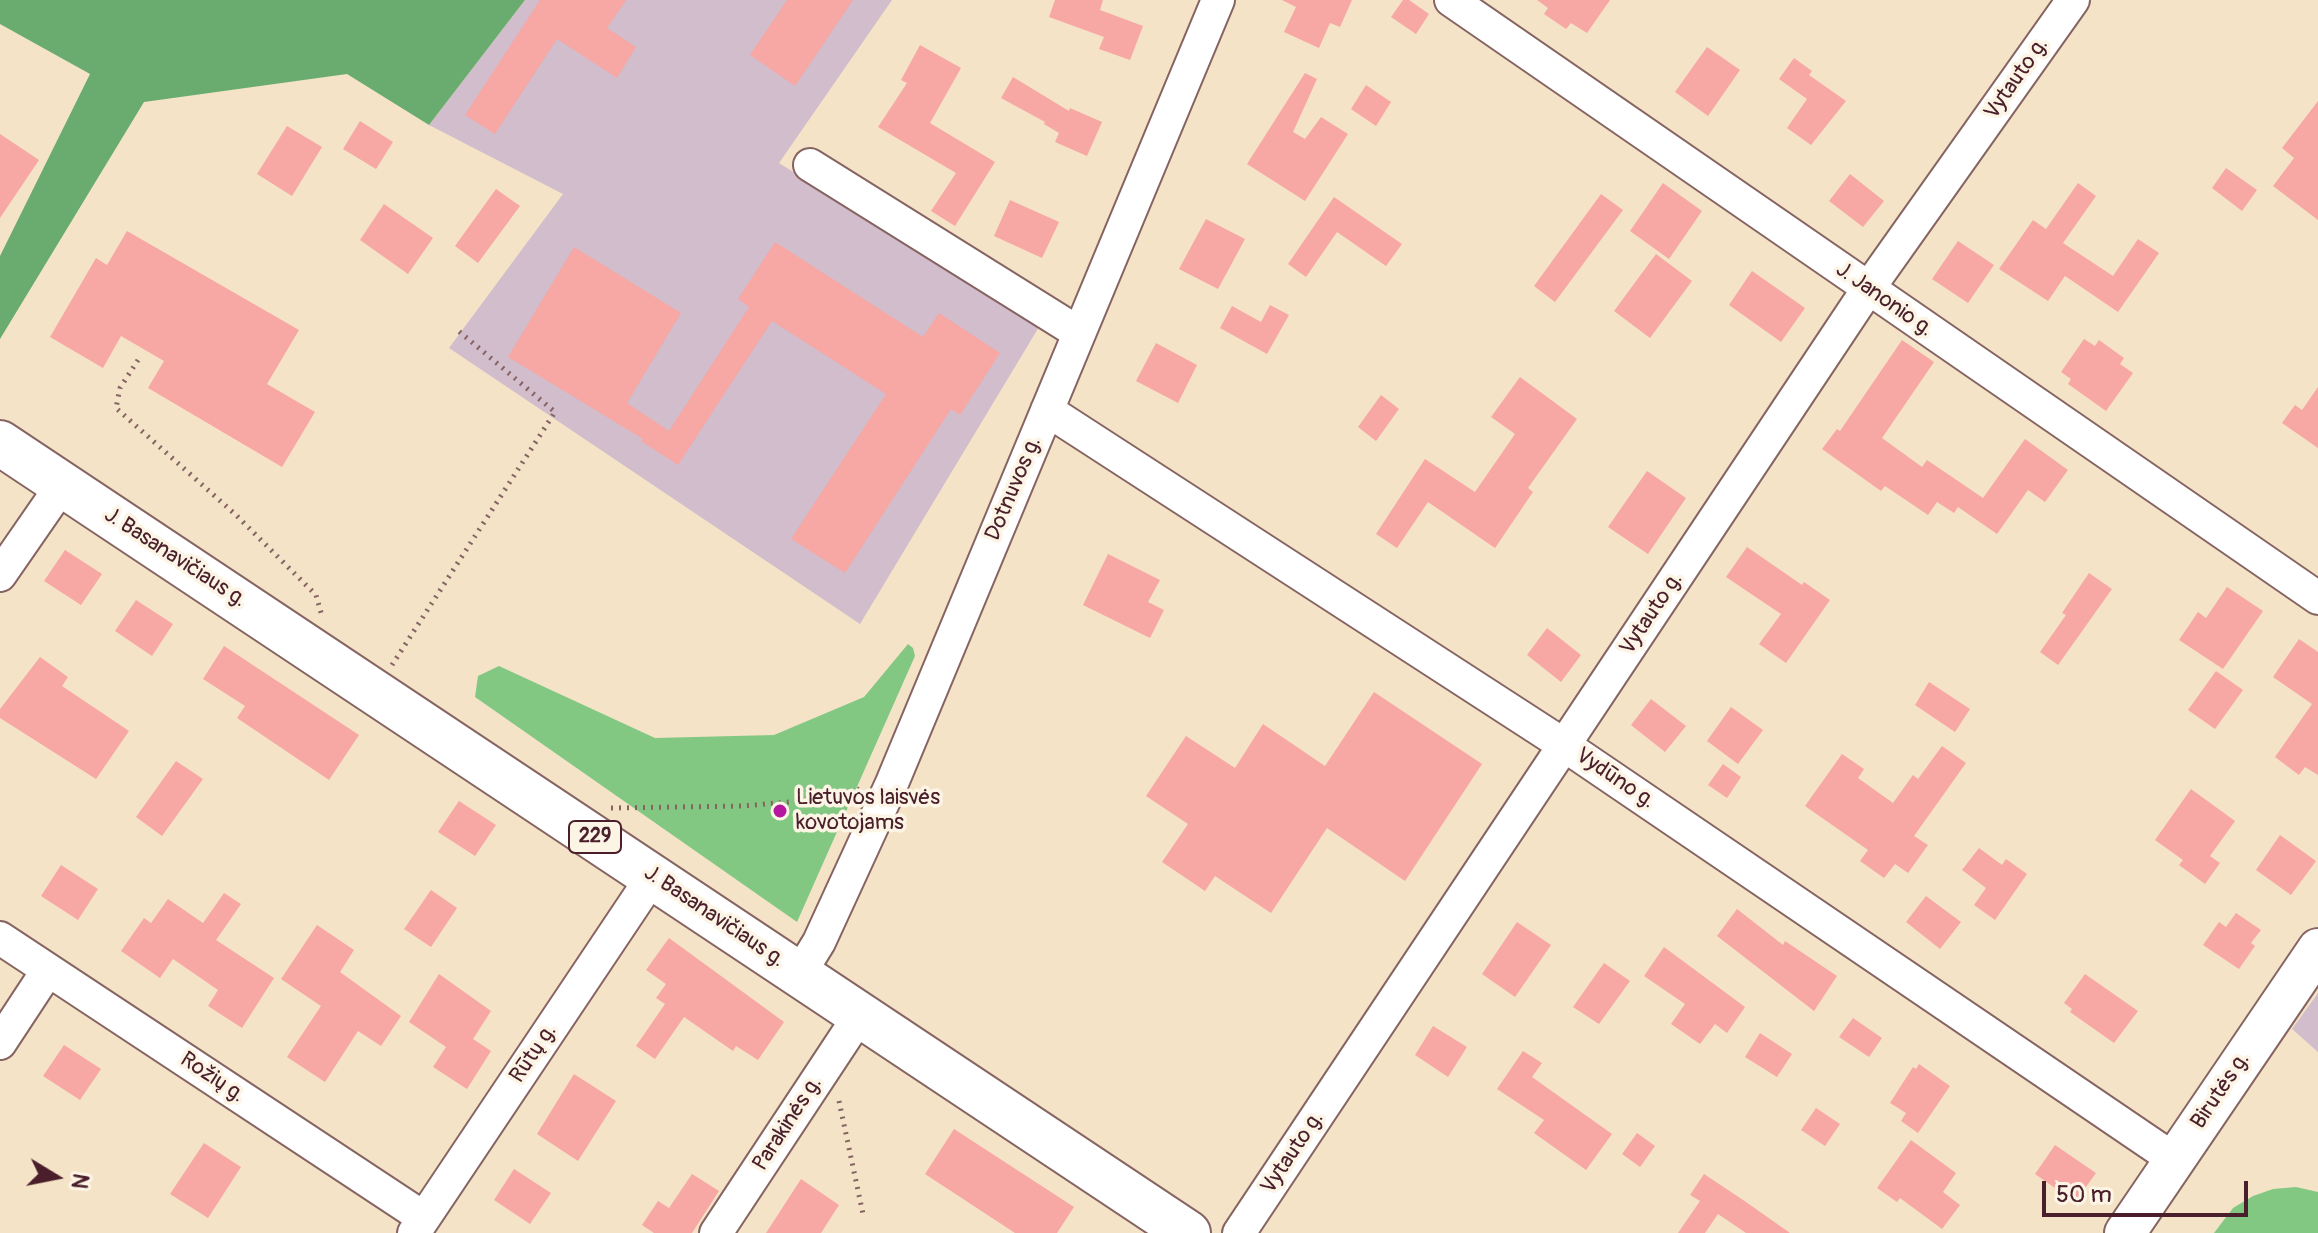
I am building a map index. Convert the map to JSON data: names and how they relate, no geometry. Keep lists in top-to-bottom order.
{
  "streets": {
    "main road": ["J. Basanavičiaus g.", "229"],
    "street": [
      "Vytauto g.",
      "J. Janonio g.",
      "Dotnuvos g.",
      "Vydūno g.",
      "Rūtų g.",
      "Rožių g.",
      "Birutės g.",
      "Parakinės g."
    ]
  },
  "crossings": [
    ["Vytauto g.", "J. Janonio g."],
    ["Vytauto g.", "Vydūno g."],
    ["Dotnuvos g.", "J. Basanavičiaus g."],
    ["Dotnuvos g.", "Vydūno g."],
    ["J. Basanavičiaus g.", "Rūtų g."],
    ["J. Basanavičiaus g.", "Parakinės g."],
    ["Vydūno g.", "Birutės g."],
    ["Rūtų g.", "Rožių g."]
  ],
  "places": ["Lietuvos laisvės kovotojams"],
  "scale_bar": "50 m",
  "north": "right"
}
